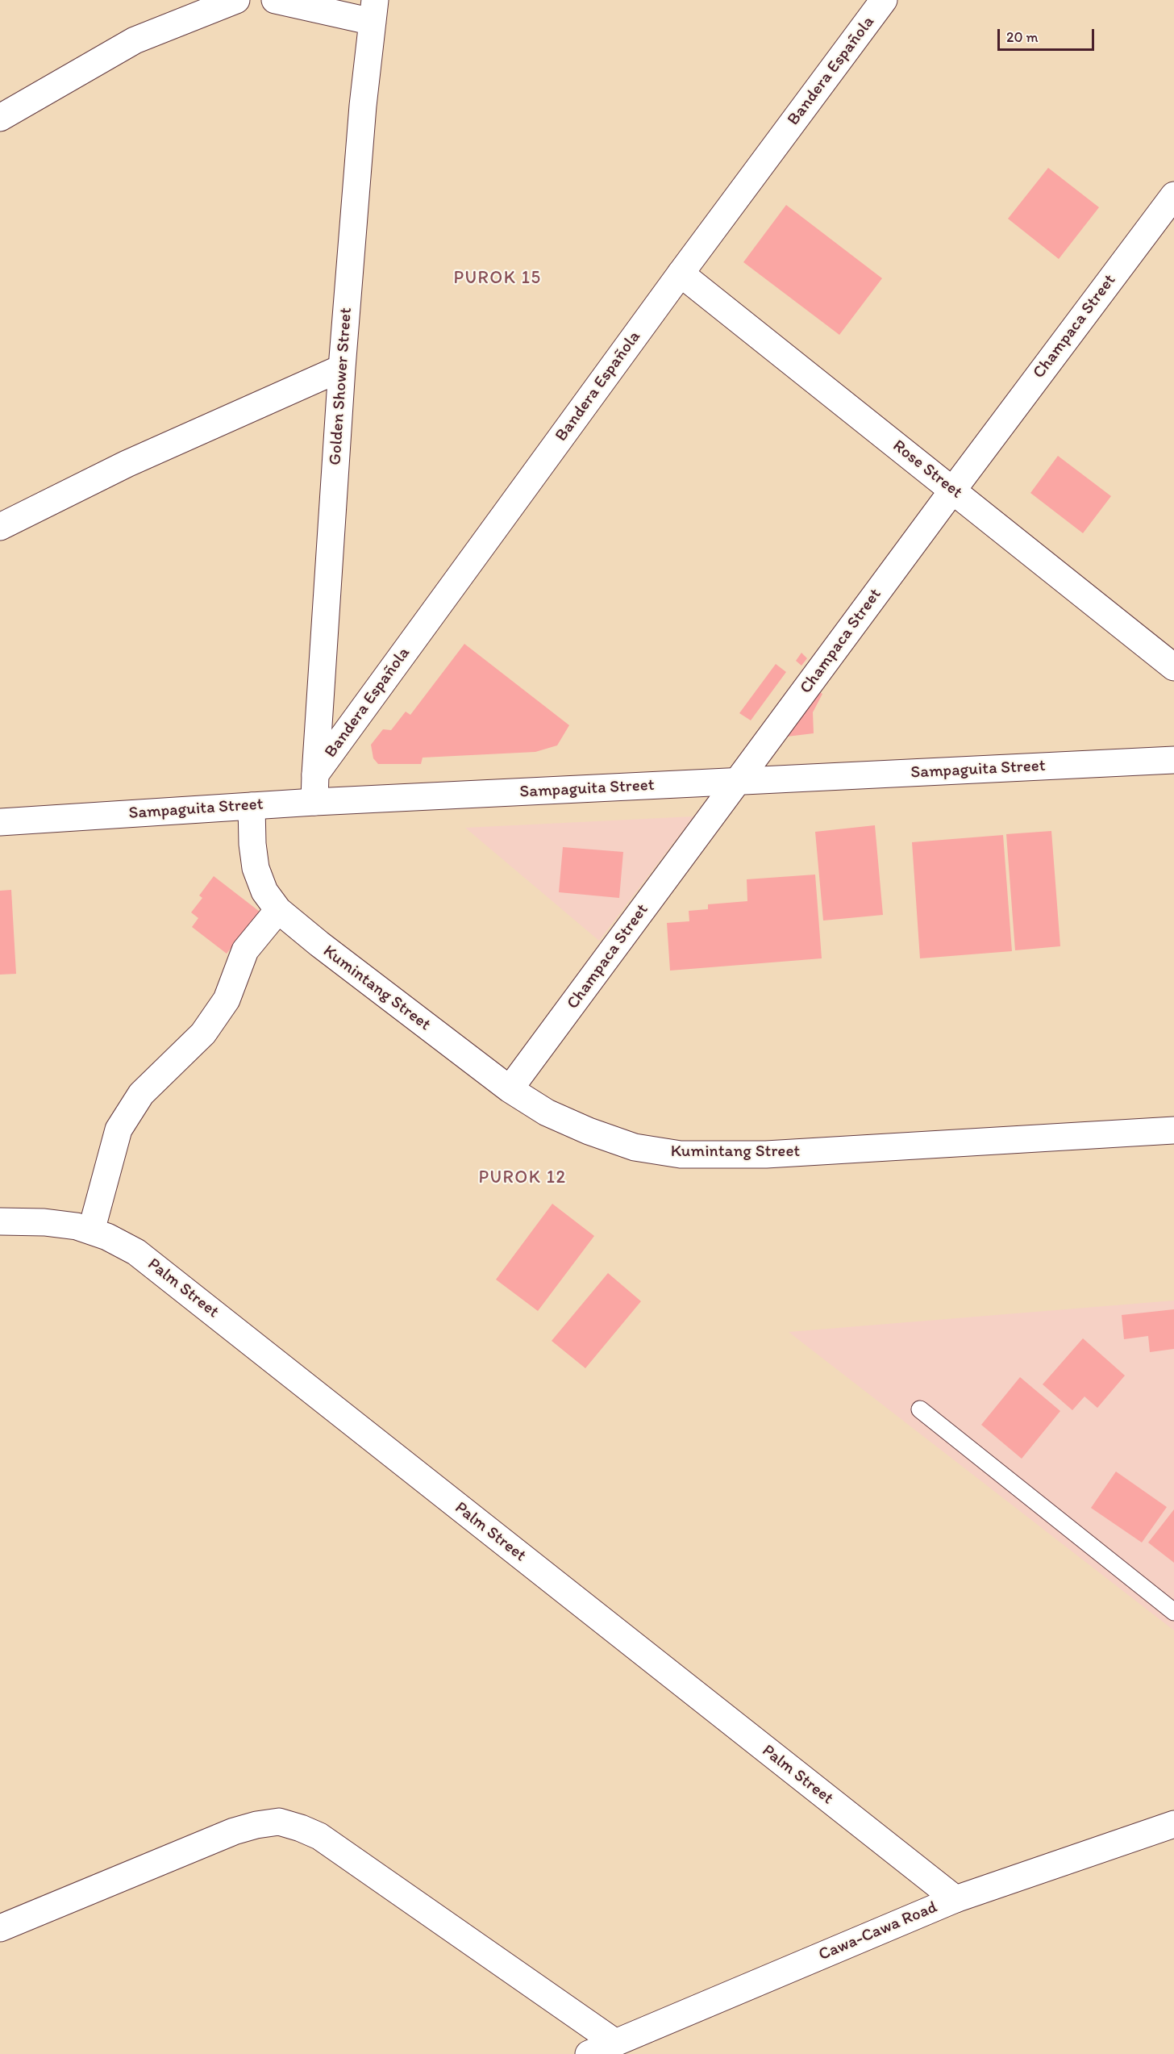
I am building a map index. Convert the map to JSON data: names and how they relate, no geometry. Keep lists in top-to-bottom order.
{
  "streets": {
    "main road": [
      "Bandera Española",
      "Champaca Street",
      "Golden Shower Street",
      "Rose Street",
      "Sampaguita Street",
      "Kumintang Street",
      "Palm Street",
      "Cawa-Cawa Road"
    ]
  },
  "crossings": [
    ["Bandera Española", "Golden Shower Street"],
    ["Bandera Española", "Rose Street"],
    ["Champaca Street", "Rose Street"],
    ["Champaca Street", "Sampaguita Street"],
    ["Champaca Street", "Kumintang Street"],
    ["Golden Shower Street", "Sampaguita Street"],
    ["Sampaguita Street", "Kumintang Street"],
    ["Palm Street", "Cawa-Cawa Road"]
  ],
  "districts": ["PUROK 15", "PUROK 12"],
  "scale_bar": "20 m"
}
